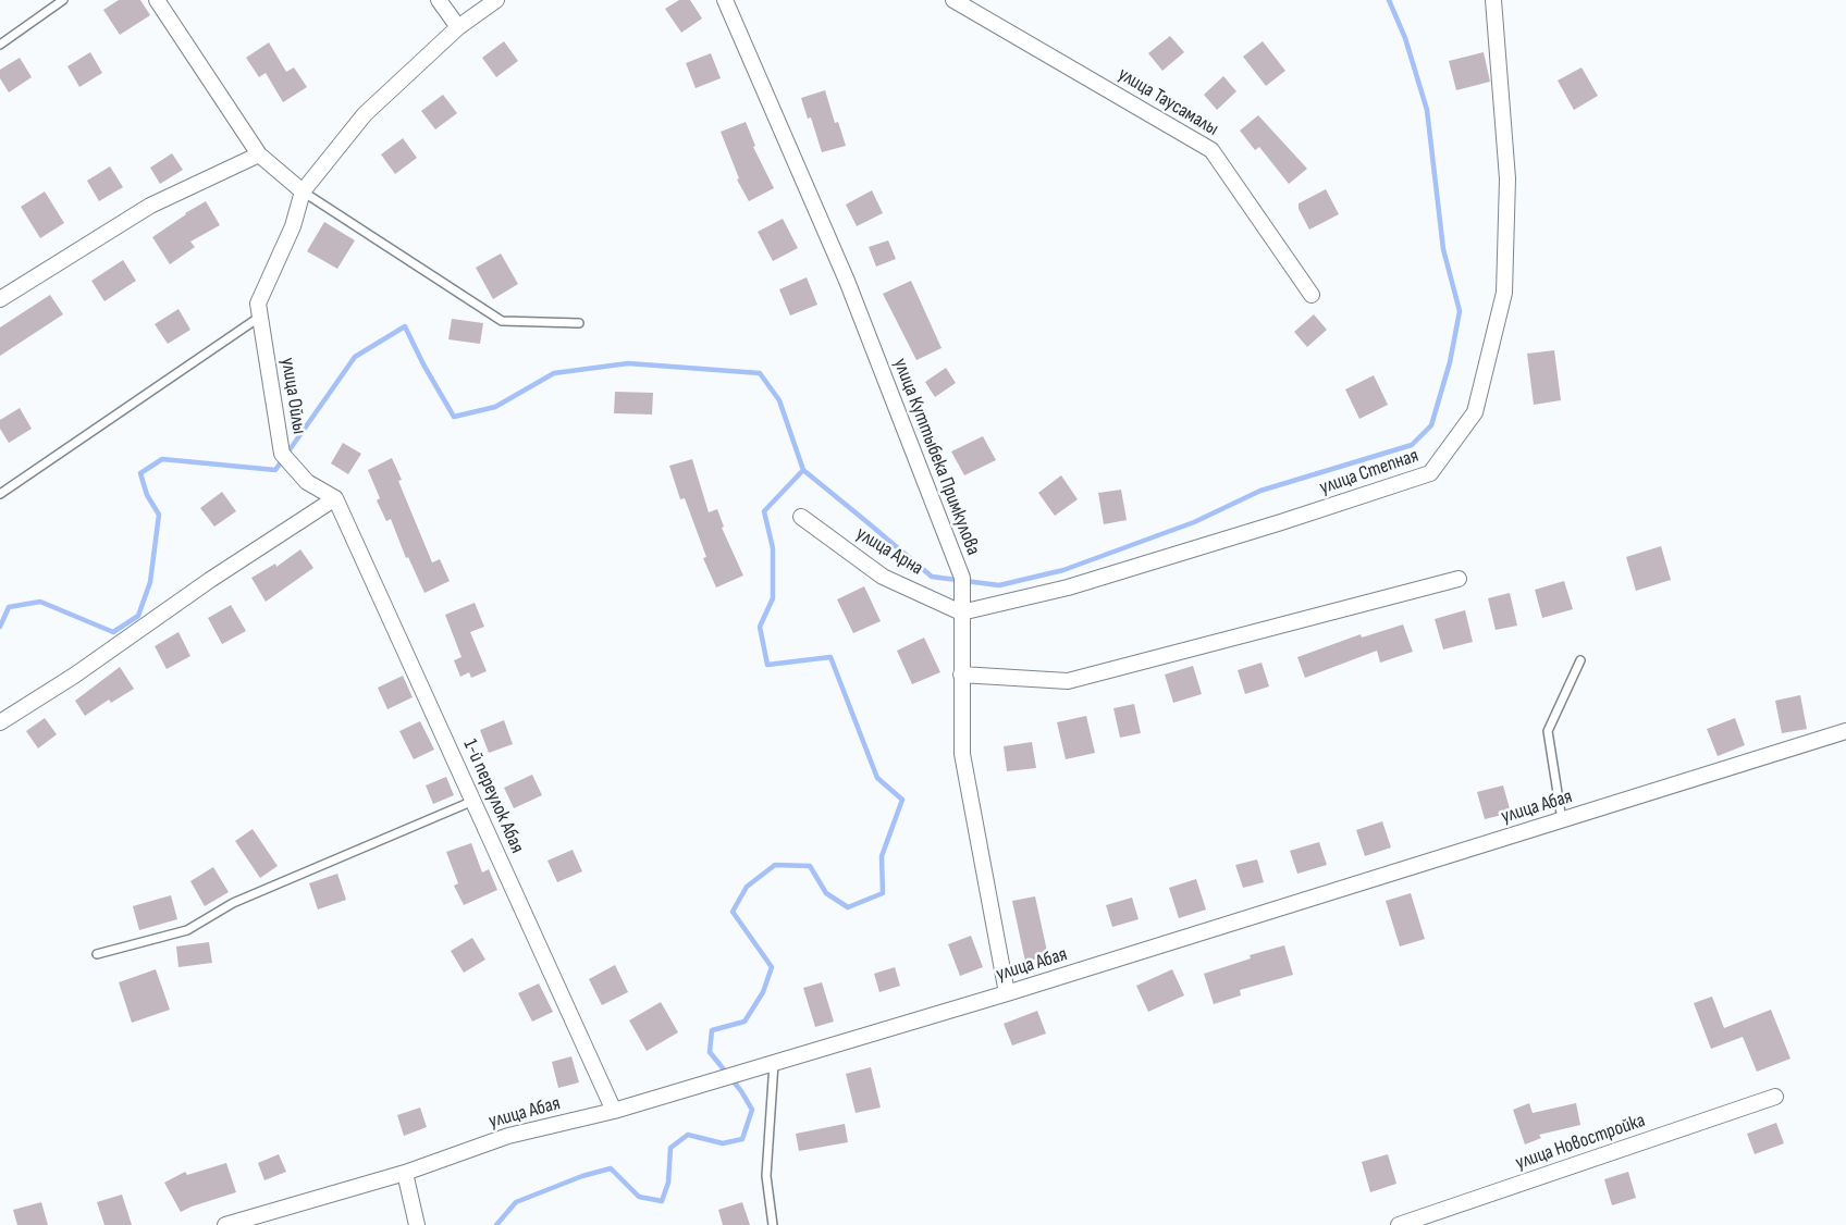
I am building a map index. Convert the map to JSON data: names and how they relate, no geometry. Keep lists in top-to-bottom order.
{
  "streets": {
    "street": [
      "улица Таусамалы",
      "улица Ойлы",
      "улица Куттыбека Примкулова",
      "улица Степная",
      "улица Арна",
      "1-й переулок Абая",
      "улица Абая",
      "улица Новостройка"
    ]
  },
  "crossings": [
    ["улица Ойлы", "1-й переулок Абая"],
    ["улица Куттыбека Примкулова", "улица Степная"],
    ["улица Куттыбека Примкулова", "улица Арна"],
    ["улица Куттыбека Примкулова", "улица Абая"],
    ["улица Степная", "улица Арна"],
    ["1-й переулок Абая", "улица Абая"]
  ]
}
